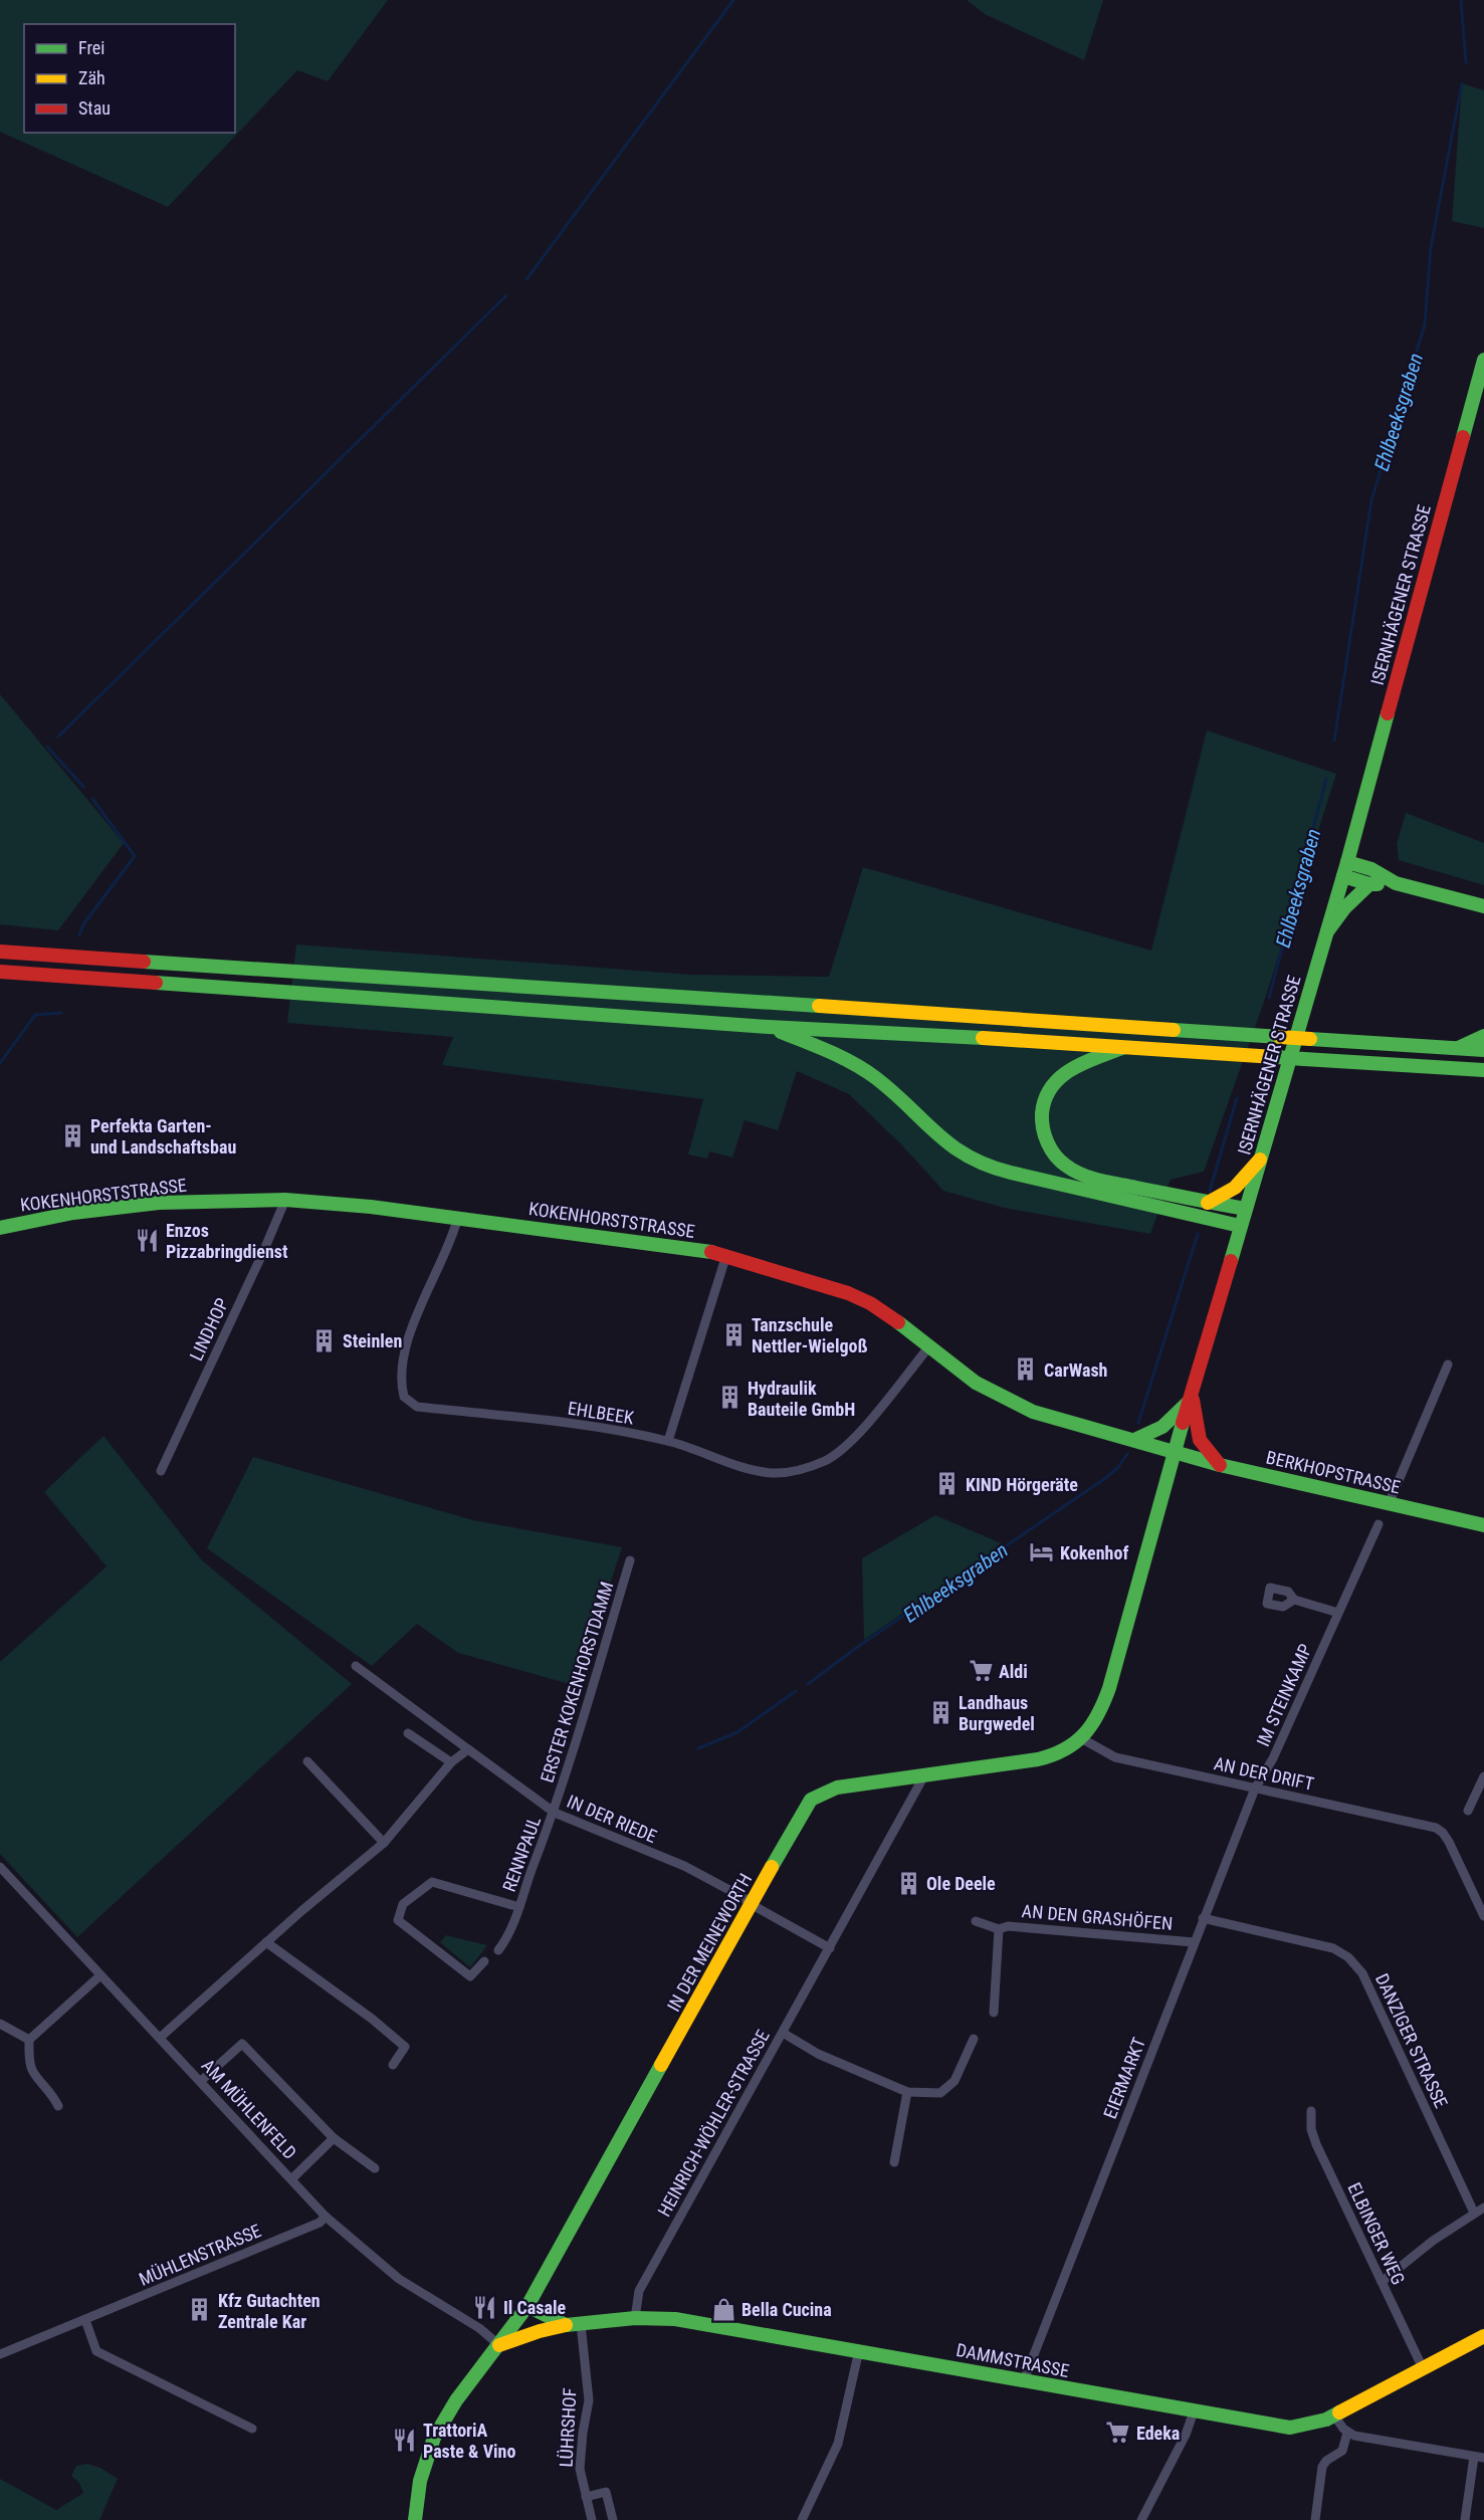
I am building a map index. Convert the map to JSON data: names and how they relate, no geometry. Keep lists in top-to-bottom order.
{
  "streets": {
    "main road": [
      "ISERNHÄGENER STRASSE",
      "KOKENHORSTSTRASSE",
      "BERKHOPSTRASSE",
      "IN DER MEINEWORTH",
      "DAMMSTRASSE"
    ],
    "street": [
      "LINDHOP",
      "EHLBEEK",
      "ERSTER KOKENHORSTDAMM",
      "IM STEINKAMP",
      "AN DER DRIFT",
      "IN DER RIEDE",
      "RENNPAUL",
      "AN DEN GRASHÖFEN",
      "DANZIGER STRASSE",
      "EIERMARKT",
      "AM MÜHLENFELD",
      "HEINRICH-WÖHLER-STRASSE",
      "ELBINGER WEG",
      "MÜHLENSTRASSE",
      "LÜHRSHOF"
    ]
  },
  "crossings": [
    ["ISERNHÄGENER STRASSE", "KOKENHORSTSTRASSE"],
    ["ISERNHÄGENER STRASSE", "BERKHOPSTRASSE"],
    ["ISERNHÄGENER STRASSE", "AN DER DRIFT"],
    ["ISERNHÄGENER STRASSE", "IN DER MEINEWORTH"],
    ["KOKENHORSTSTRASSE", "LINDHOP"],
    ["KOKENHORSTSTRASSE", "EHLBEEK"],
    ["KOKENHORSTSTRASSE", "BERKHOPSTRASSE"],
    ["ERSTER KOKENHORSTDAMM", "IN DER RIEDE"],
    ["ERSTER KOKENHORSTDAMM", "RENNPAUL"],
    ["IM STEINKAMP", "AN DER DRIFT"],
    ["IM STEINKAMP", "EIERMARKT"],
    ["AN DER DRIFT", "IN DER MEINEWORTH"],
    ["AN DER DRIFT", "EIERMARKT"],
    ["IN DER RIEDE", "RENNPAUL"],
    ["IN DER RIEDE", "IN DER MEINEWORTH"],
    ["AN DEN GRASHÖFEN", "EIERMARKT"],
    ["IN DER MEINEWORTH", "AM MÜHLENFELD"],
    ["IN DER MEINEWORTH", "HEINRICH-WÖHLER-STRASSE"],
    ["IN DER MEINEWORTH", "DAMMSTRASSE"],
    ["DANZIGER STRASSE", "EIERMARKT"],
    ["EIERMARKT", "DAMMSTRASSE"],
    ["AM MÜHLENFELD", "MÜHLENSTRASSE"],
    ["AM MÜHLENFELD", "DAMMSTRASSE"],
    ["HEINRICH-WÖHLER-STRASSE", "DAMMSTRASSE"],
    ["ELBINGER WEG", "DAMMSTRASSE"],
    ["DAMMSTRASSE", "LÜHRSHOF"]
  ],
  "water": ["Ehlbeeksgraben"],
  "places": {
    "building": [
      "Perfekta Garten- und Landschaftsbau",
      "Tanzschule Nettler-Wielgoß",
      "Steinlen",
      "CarWash",
      "Hydraulik Bauteile GmbH",
      "KIND Hörgeräte",
      "Landhaus Burgwedel",
      "Ole Deele",
      "Kfz Gutachten Zentrale Kar"
    ],
    "restaurant": ["Enzos Pizzabringdienst", "Il Casale", "TrattoriA Paste & Vino"],
    "hotel": ["Kokenhof"],
    "supermarket": ["Aldi", "Edeka"],
    "shop": ["Bella Cucina"]
  },
  "legend": ["Frei", "Zäh", "Stau"]
}
